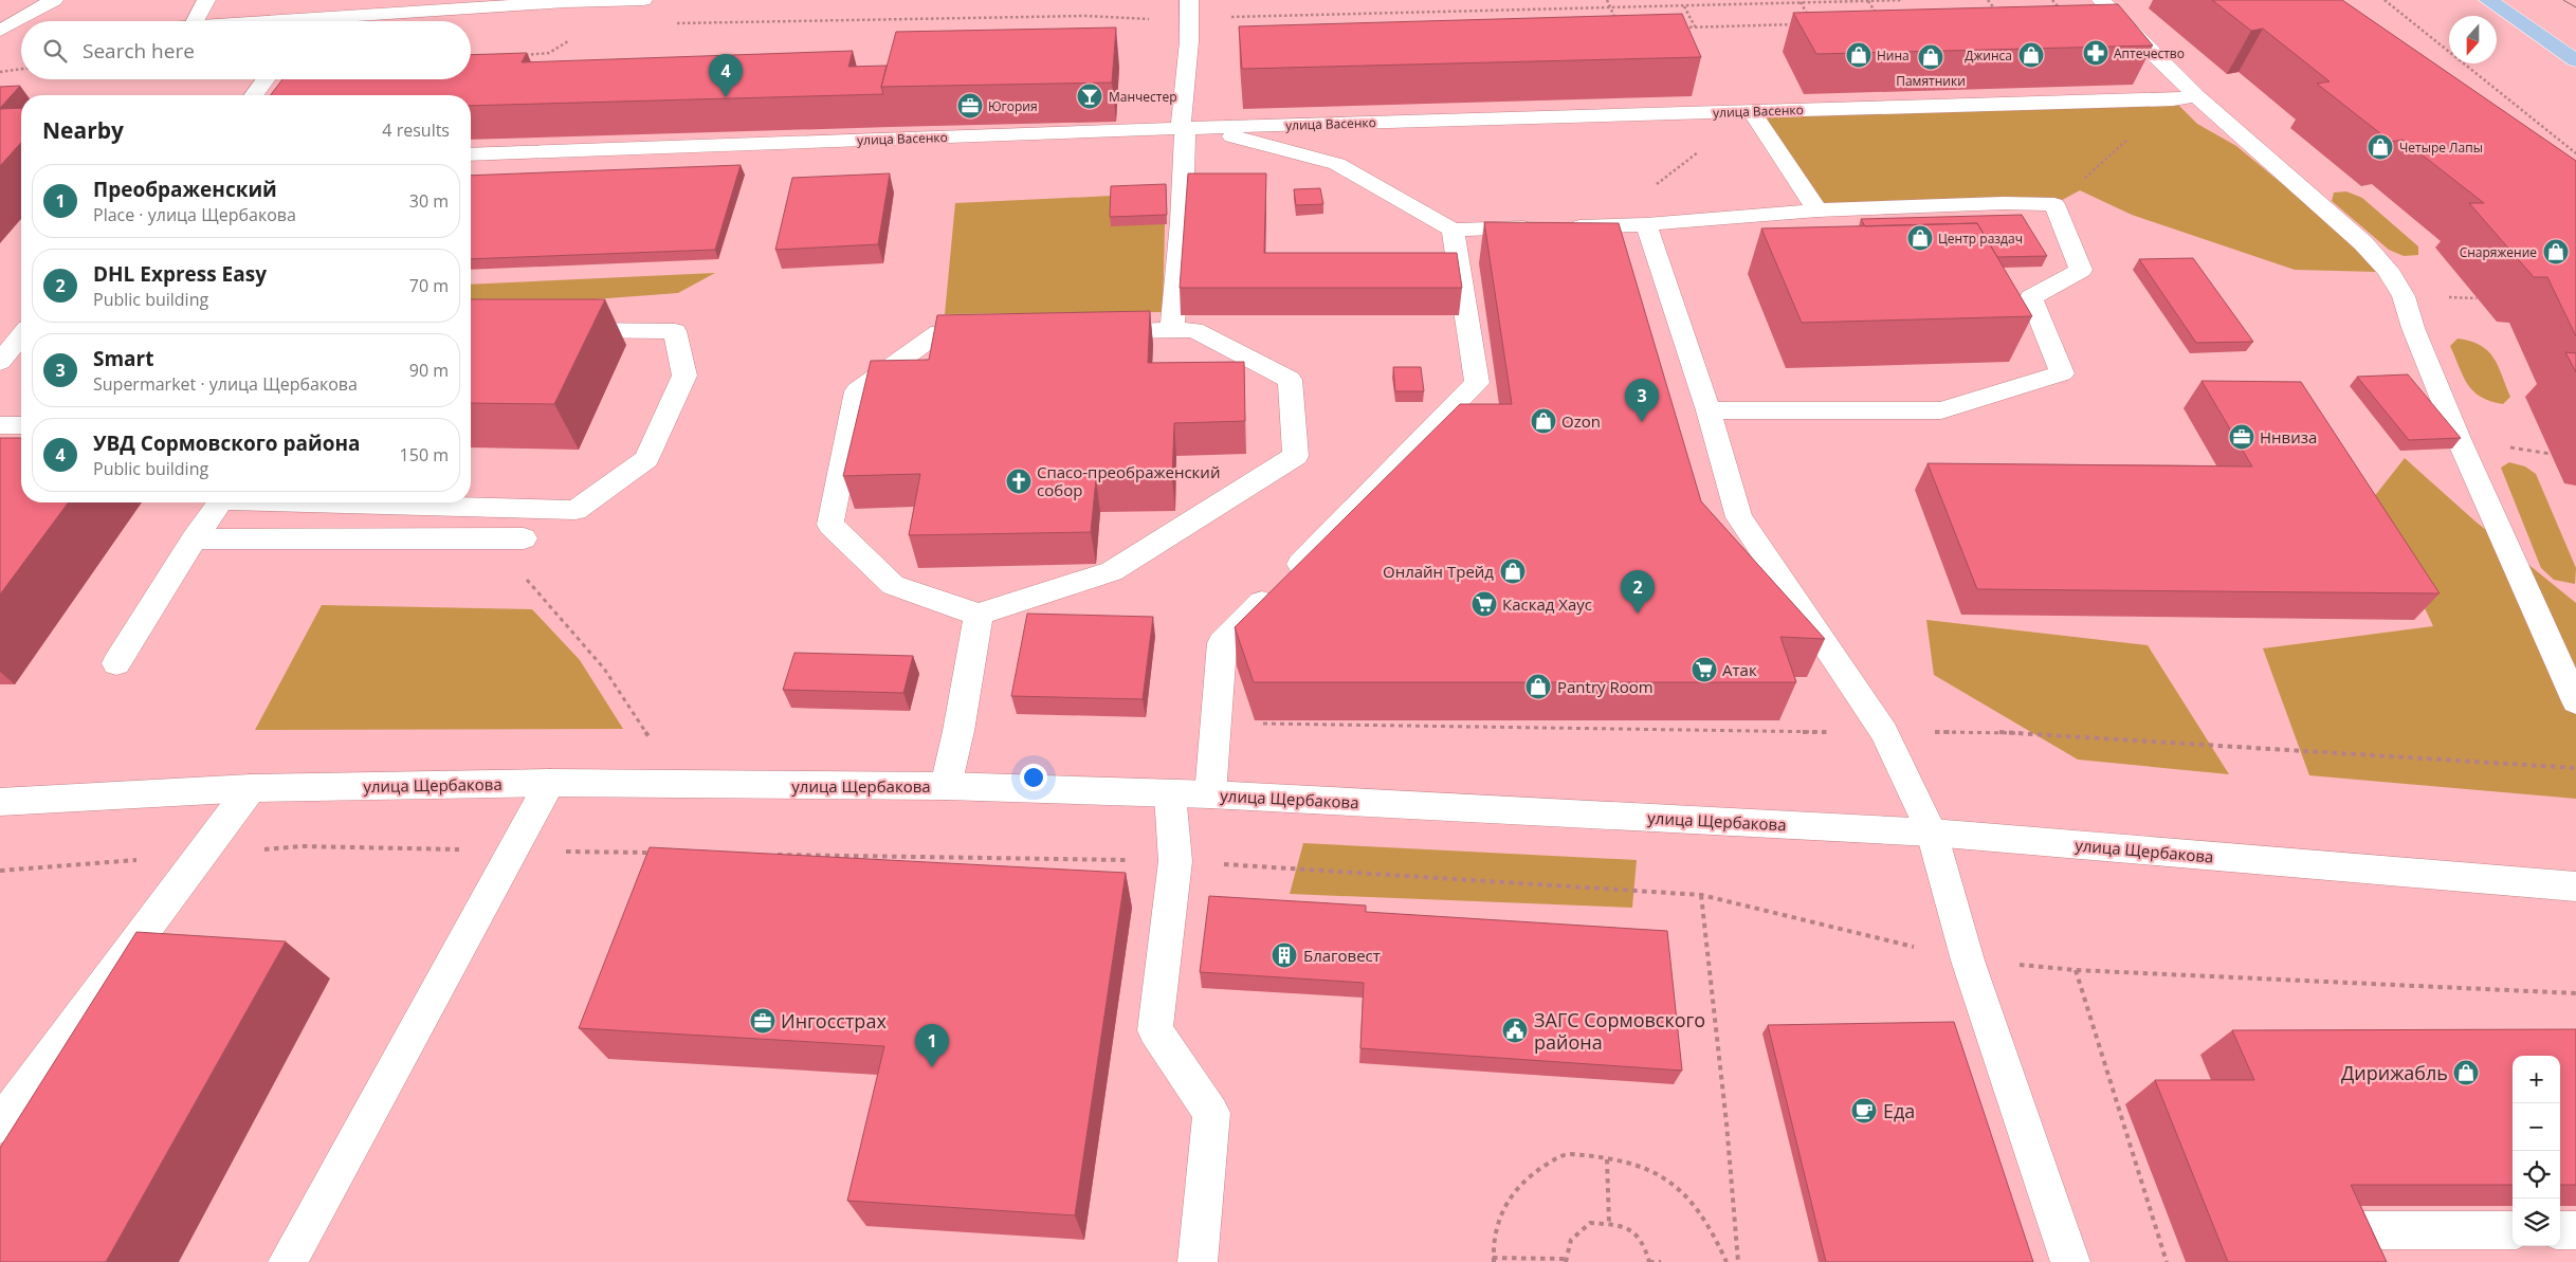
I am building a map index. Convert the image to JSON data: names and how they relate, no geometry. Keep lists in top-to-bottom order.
{
  "streets": {
    "street": ["улица Васенко", "улица Щербакова"]
  },
  "places": {
    "pharmacy": ["Аптечество"],
    "shop": [
      "Нина",
      "Джинса",
      "Памятники",
      "Четыре Лапы",
      "Центр раздач",
      "Снаряжение",
      "Ozon",
      "Онлайн Трейд",
      "Pantry Room",
      "Дирижабль"
    ],
    "bar": ["Манчестер"],
    "office": ["Югория", "Ннвиза", "Ингосстрах"],
    "church": ["Спасо-преображенский собор"],
    "supermarket": ["Каскад Хаус", "Атак"],
    "building": ["Благовест"],
    "public building": ["ЗАГС Сормовского района"],
    "cafe": ["Еда"]
  },
  "north": "bottom",
  "page": {
    "search": "Search here",
    "pins": [
      "4",
      "3",
      "2",
      "1"
    ],
    "heading": ["Nearby", "4 results"],
    "list": [
      {
        "mark": "1",
        "name": "Преображенский",
        "note": "Place · улица Щербакова",
        "value": "30 m"
      },
      {
        "mark": "2",
        "name": "DHL Express Easy",
        "note": "Public building",
        "value": "70 m"
      },
      {
        "mark": "3",
        "name": "Smart",
        "note": "Supermarket · улица Щербакова",
        "value": "90 m"
      },
      {
        "mark": "4",
        "name": "УВД Сормовского района",
        "note": "Public building",
        "value": "150 m"
      }
    ],
    "map_buttons": ["+", "−"]
  }
}
